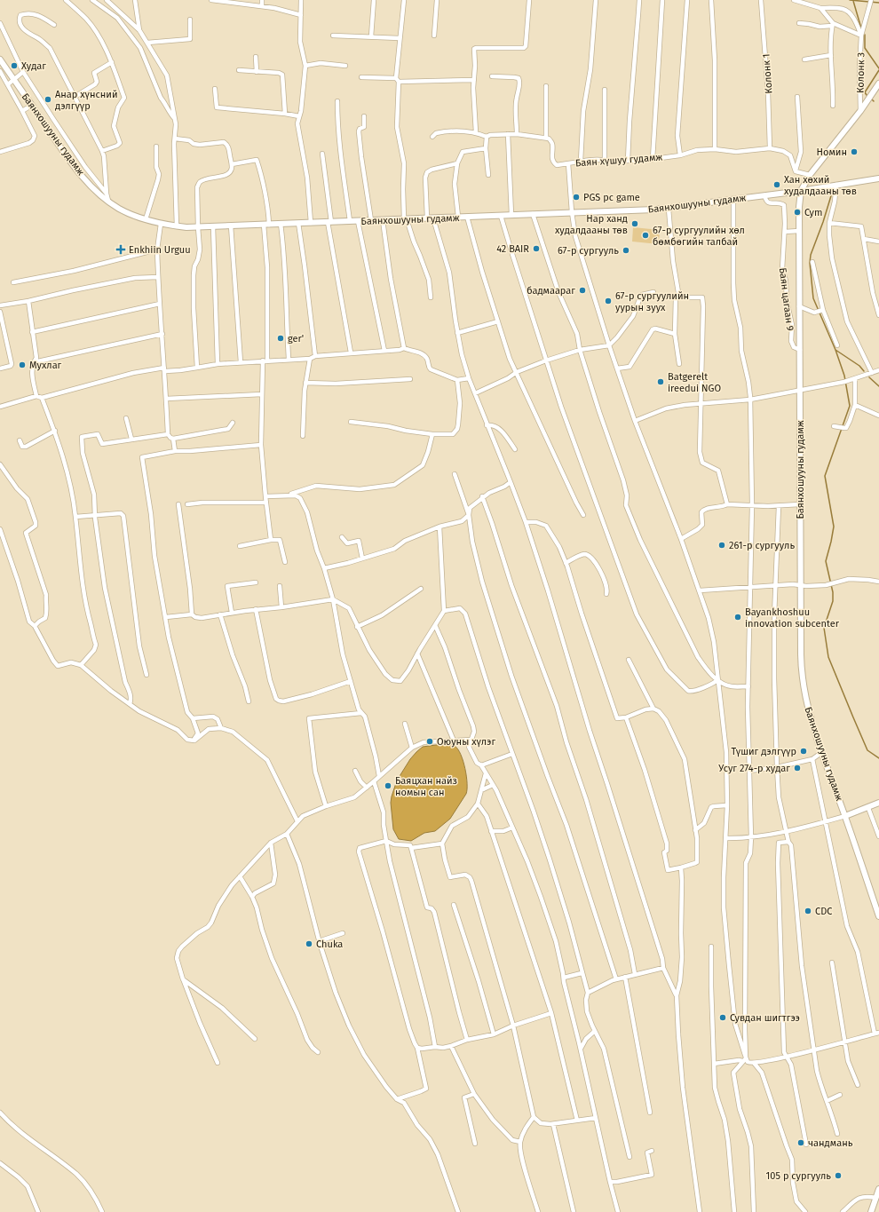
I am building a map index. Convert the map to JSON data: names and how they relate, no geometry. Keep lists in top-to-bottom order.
{
  "streets": {
    "main road": ["Баянхошууны гудамж"],
    "street": [
      "Колонк 3",
      "Колонк 1",
      "Баян хүшуу гудамж",
      "Баян цагаан 9"
    ]
  },
  "crossings": [
    ["Колонк 1", "Баян хүшуу гудамж"],
    ["Баянхошууны гудамж", "Баян хүшуу гудамж"],
    ["Баянхошууны гудамж", "Баян цагаан 9"]
  ],
  "places": {
    "other": [
      "Худаг",
      "Анар хүнсний дэлгүүр",
      "Номин",
      "Хан хөхий худалдааны төв",
      "PGS pc game",
      "Cym",
      "Нар ханд худалдааны төв",
      "67-р сургуулийн хөл бөмбөгийн талбай",
      "42 BAIR",
      "67-р сургууль",
      "бадмаараг",
      "67-р сургуулийн уурын зуух",
      "ger'",
      "Мухлаг",
      "Batgerelt ireedui NGO",
      "261-р сургууль",
      "Bayankhoshuu innovation subcenter",
      "Оюуны хүлэг",
      "Түшиг дэлгүүр",
      "Усуг 274-р худаг",
      "Баяцхан найз номын сан",
      "CDC",
      "Chuka",
      "Сувдан шигтгээ",
      "чандмань",
      "105 р сургууль"
    ],
    "health": ["Enkhiin Urguu"]
  }
}
